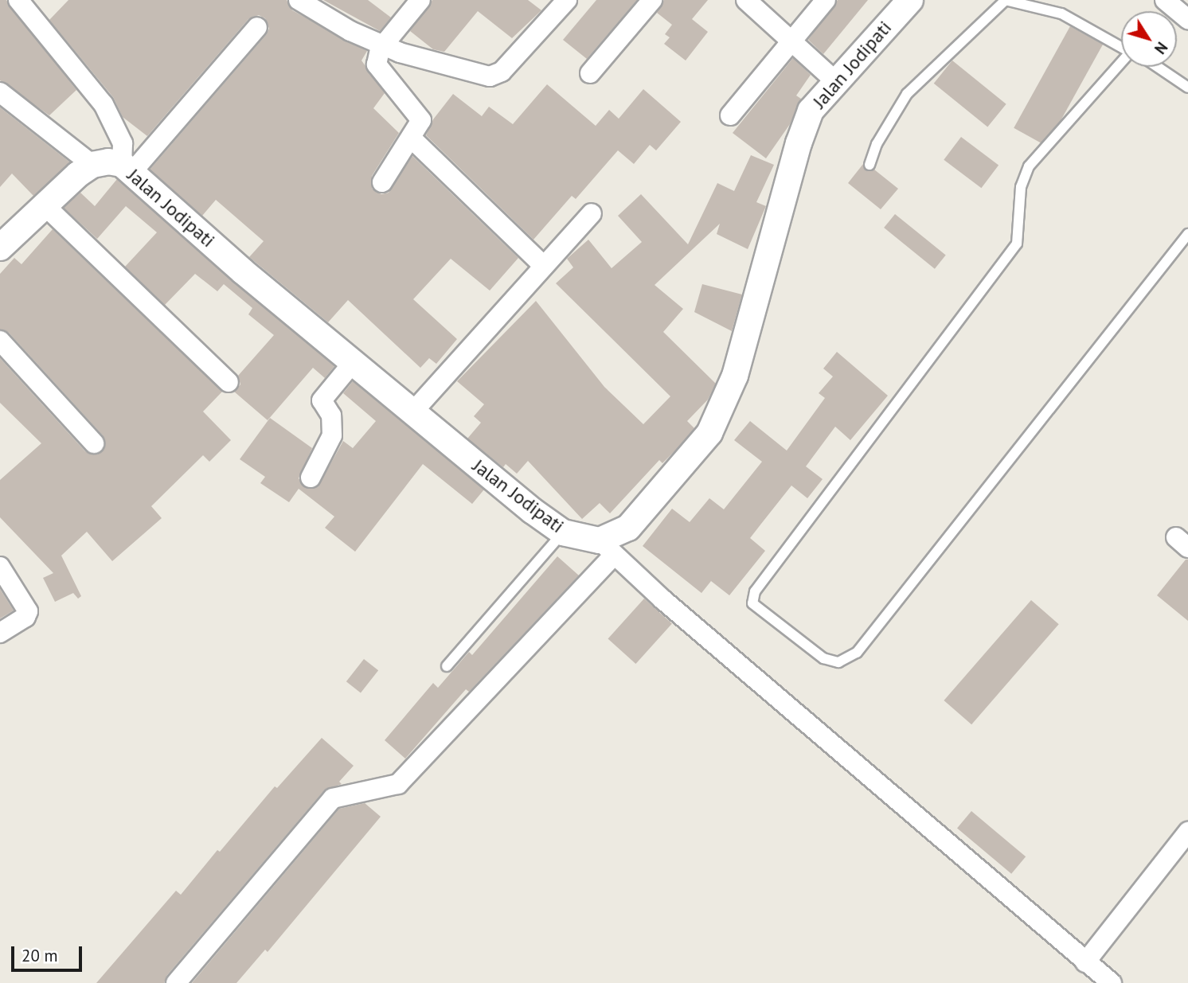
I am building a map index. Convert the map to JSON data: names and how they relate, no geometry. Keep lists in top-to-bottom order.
{
  "streets": {
    "street": ["Jalan Jodipati"]
  },
  "scale_bar": "20 m",
  "north": "bottom right"
}
